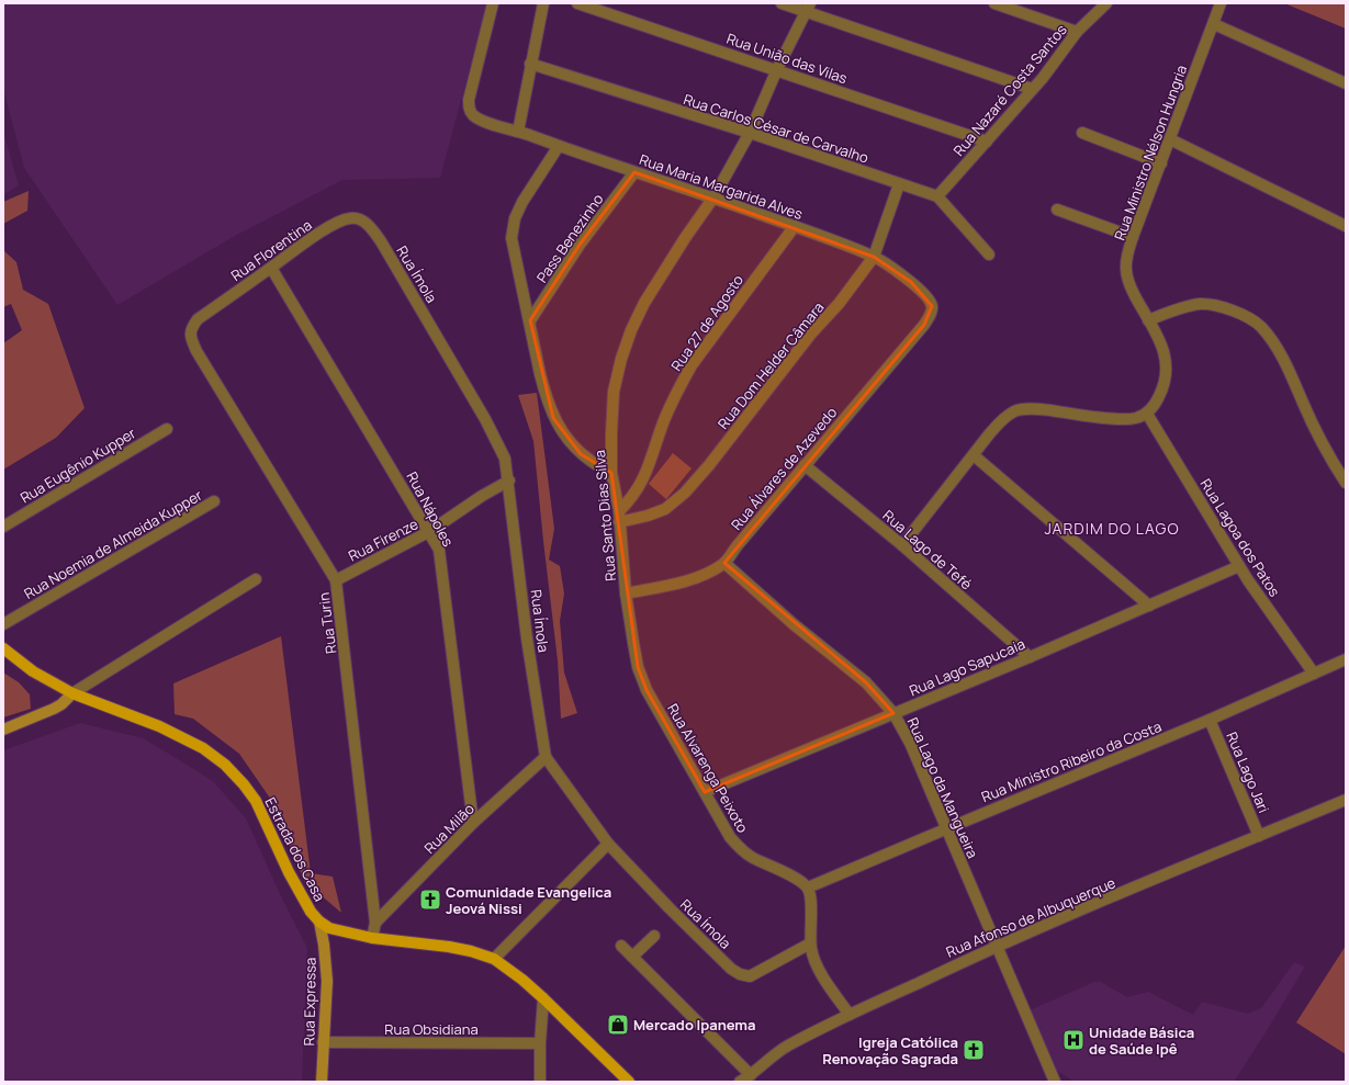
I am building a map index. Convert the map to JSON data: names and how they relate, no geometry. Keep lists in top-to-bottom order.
{
  "streets": {
    "main road": ["Estrada dos Casa"],
    "street": [
      "Rua União das Vilas",
      "Rua Nazaré Costa Santos",
      "Rua Carlos César de Carvalho",
      "Rua Ministro Nélson Hungria",
      "Rua Maria Margarida Alves",
      "Pass Benezinho",
      "Rua Florentina",
      "Rua Ímola",
      "Rua 27 de Agosto",
      "Rua Dom Helder Câmara",
      "Rua Eugênio Kupper",
      "Rua Álvares de Azevedo",
      "Rua Nápoles",
      "Rua Santo Dias Silva",
      "Rua Lagoa dos Patos",
      "Rua Firenze",
      "Rua Noemia de Almeida Kupper",
      "Rua Lago de Tefé",
      "Rua Turin",
      "Rua Lago Sapucaia",
      "Rua Ministro Ribeiro da Costa",
      "Rua Alvarenga Peixoto",
      "Rua Lago Jari",
      "Rua Lago da Mangueira",
      "Rua Milão",
      "Rua Afonso de Albuquerque",
      "Rua Expressa",
      "Rua Obsidiana"
    ]
  },
  "crossings": [
    ["Rua União das Vilas", "Rua Nazaré Costa Santos"],
    ["Rua União das Vilas", "Rua Santo Dias Silva"],
    ["Rua Nazaré Costa Santos", "Rua Carlos César de Carvalho"],
    ["Rua Carlos César de Carvalho", "Rua Dom Helder Câmara"],
    ["Rua Carlos César de Carvalho", "Rua Santo Dias Silva"],
    ["Rua Ministro Nélson Hungria", "Rua Lagoa dos Patos"],
    ["Rua Maria Margarida Alves", "Pass Benezinho"],
    ["Rua Maria Margarida Alves", "Rua 27 de Agosto"],
    ["Rua Maria Margarida Alves", "Rua Dom Helder Câmara"],
    ["Rua Maria Margarida Alves", "Rua Álvares de Azevedo"],
    ["Rua Maria Margarida Alves", "Rua Santo Dias Silva"],
    ["Rua Florentina", "Rua Ímola"],
    ["Rua Florentina", "Rua Nápoles"],
    ["Rua Florentina", "Rua Turin"],
    ["Rua Ímola", "Rua Firenze"],
    ["Rua Ímola", "Rua Milão"],
    ["Rua 27 de Agosto", "Rua Santo Dias Silva"],
    ["Rua Dom Helder Câmara", "Rua Santo Dias Silva"],
    ["Rua Álvares de Azevedo", "Rua Santo Dias Silva"],
    ["Rua Álvares de Azevedo", "Rua Lago de Tefé"],
    ["Rua Álvares de Azevedo", "Rua Alvarenga Peixoto"],
    ["Rua Álvares de Azevedo", "Rua Lago da Mangueira"],
    ["Rua Nápoles", "Rua Firenze"],
    ["Rua Nápoles", "Rua Milão"],
    ["Rua Santo Dias Silva", "Rua Alvarenga Peixoto"],
    ["Rua Lagoa dos Patos", "Rua Lago Sapucaia"],
    ["Rua Lagoa dos Patos", "Rua Ministro Ribeiro da Costa"],
    ["Rua Firenze", "Rua Turin"],
    ["Rua Lago de Tefé", "Rua Lago Sapucaia"],
    ["Rua Turin", "Rua Milão"],
    ["Rua Turin", "Estrada dos Casa"],
    ["Rua Lago Sapucaia", "Rua Alvarenga Peixoto"],
    ["Rua Lago Sapucaia", "Rua Lago da Mangueira"],
    ["Rua Ministro Ribeiro da Costa", "Rua Alvarenga Peixoto"],
    ["Rua Ministro Ribeiro da Costa", "Rua Lago Jari"],
    ["Rua Ministro Ribeiro da Costa", "Rua Lago da Mangueira"],
    ["Rua Lago Jari", "Rua Afonso de Albuquerque"],
    ["Rua Lago da Mangueira", "Rua Afonso de Albuquerque"],
    ["Estrada dos Casa", "Rua Expressa"],
    ["Rua Expressa", "Rua Obsidiana"]
  ],
  "districts": ["JARDIM DO LAGO"],
  "places": {
    "church": ["Comunidade Evangelica Jeová Nissi", "Igreja Católica Renovação Sagrada"],
    "shop": ["Mercado Ipanema"],
    "hospital": ["Unidade Básica de Saúde Ipê"]
  }
}
